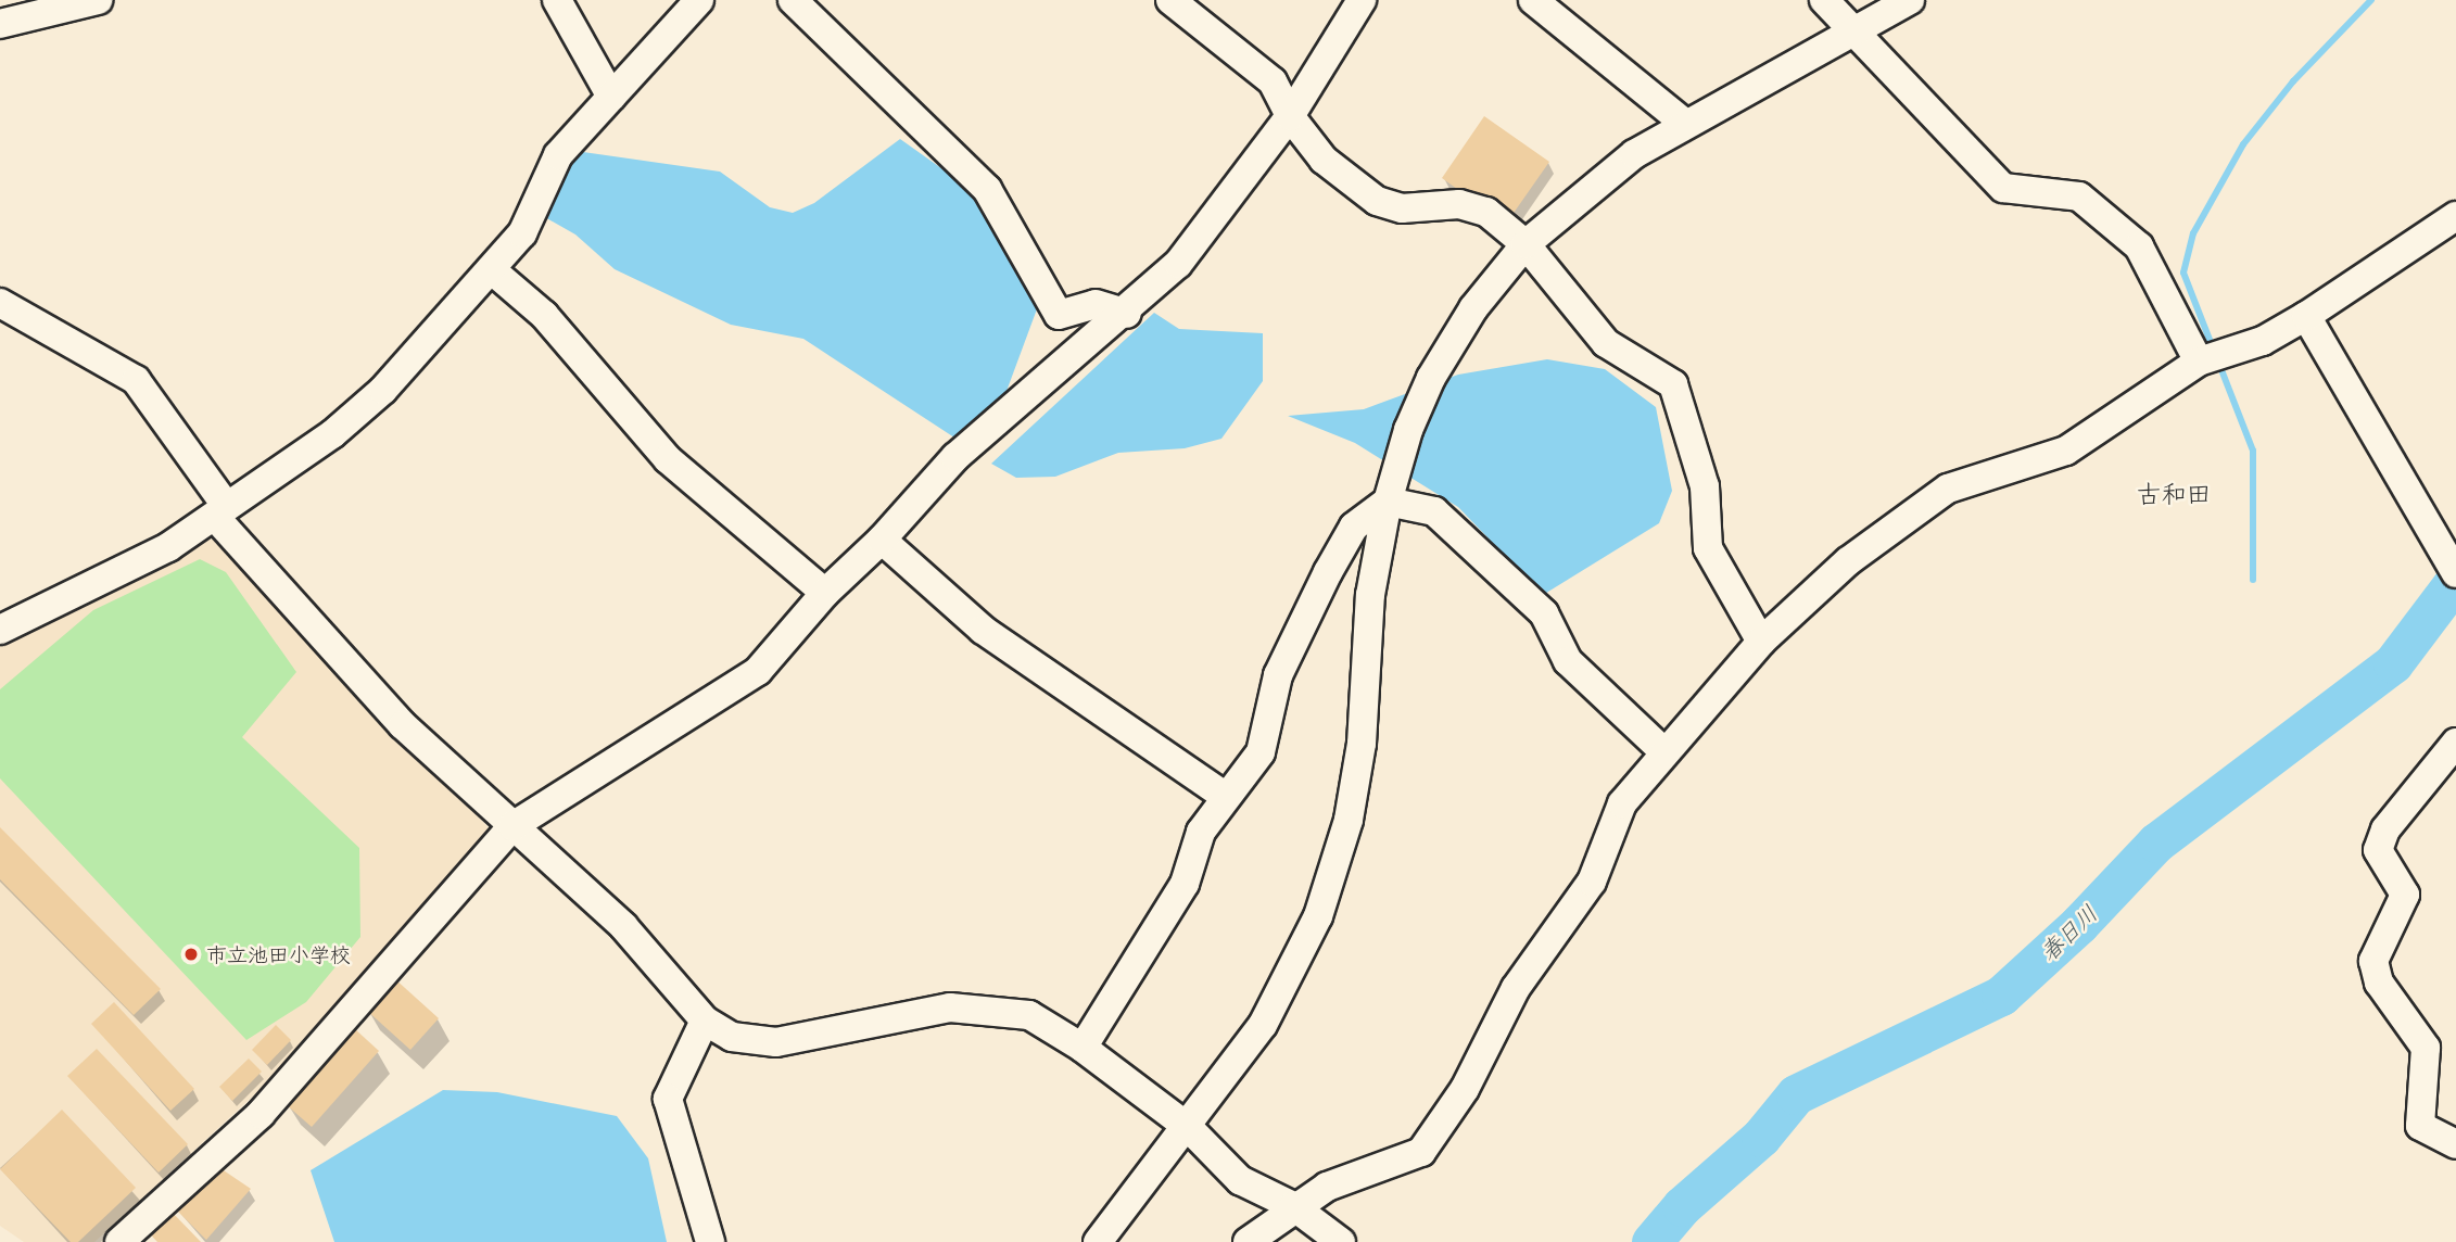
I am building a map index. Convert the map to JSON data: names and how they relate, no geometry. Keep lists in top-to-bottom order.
{
  "districts": ["古和田"],
  "water": ["春日川"],
  "places": ["市立池田小学校"]
}
